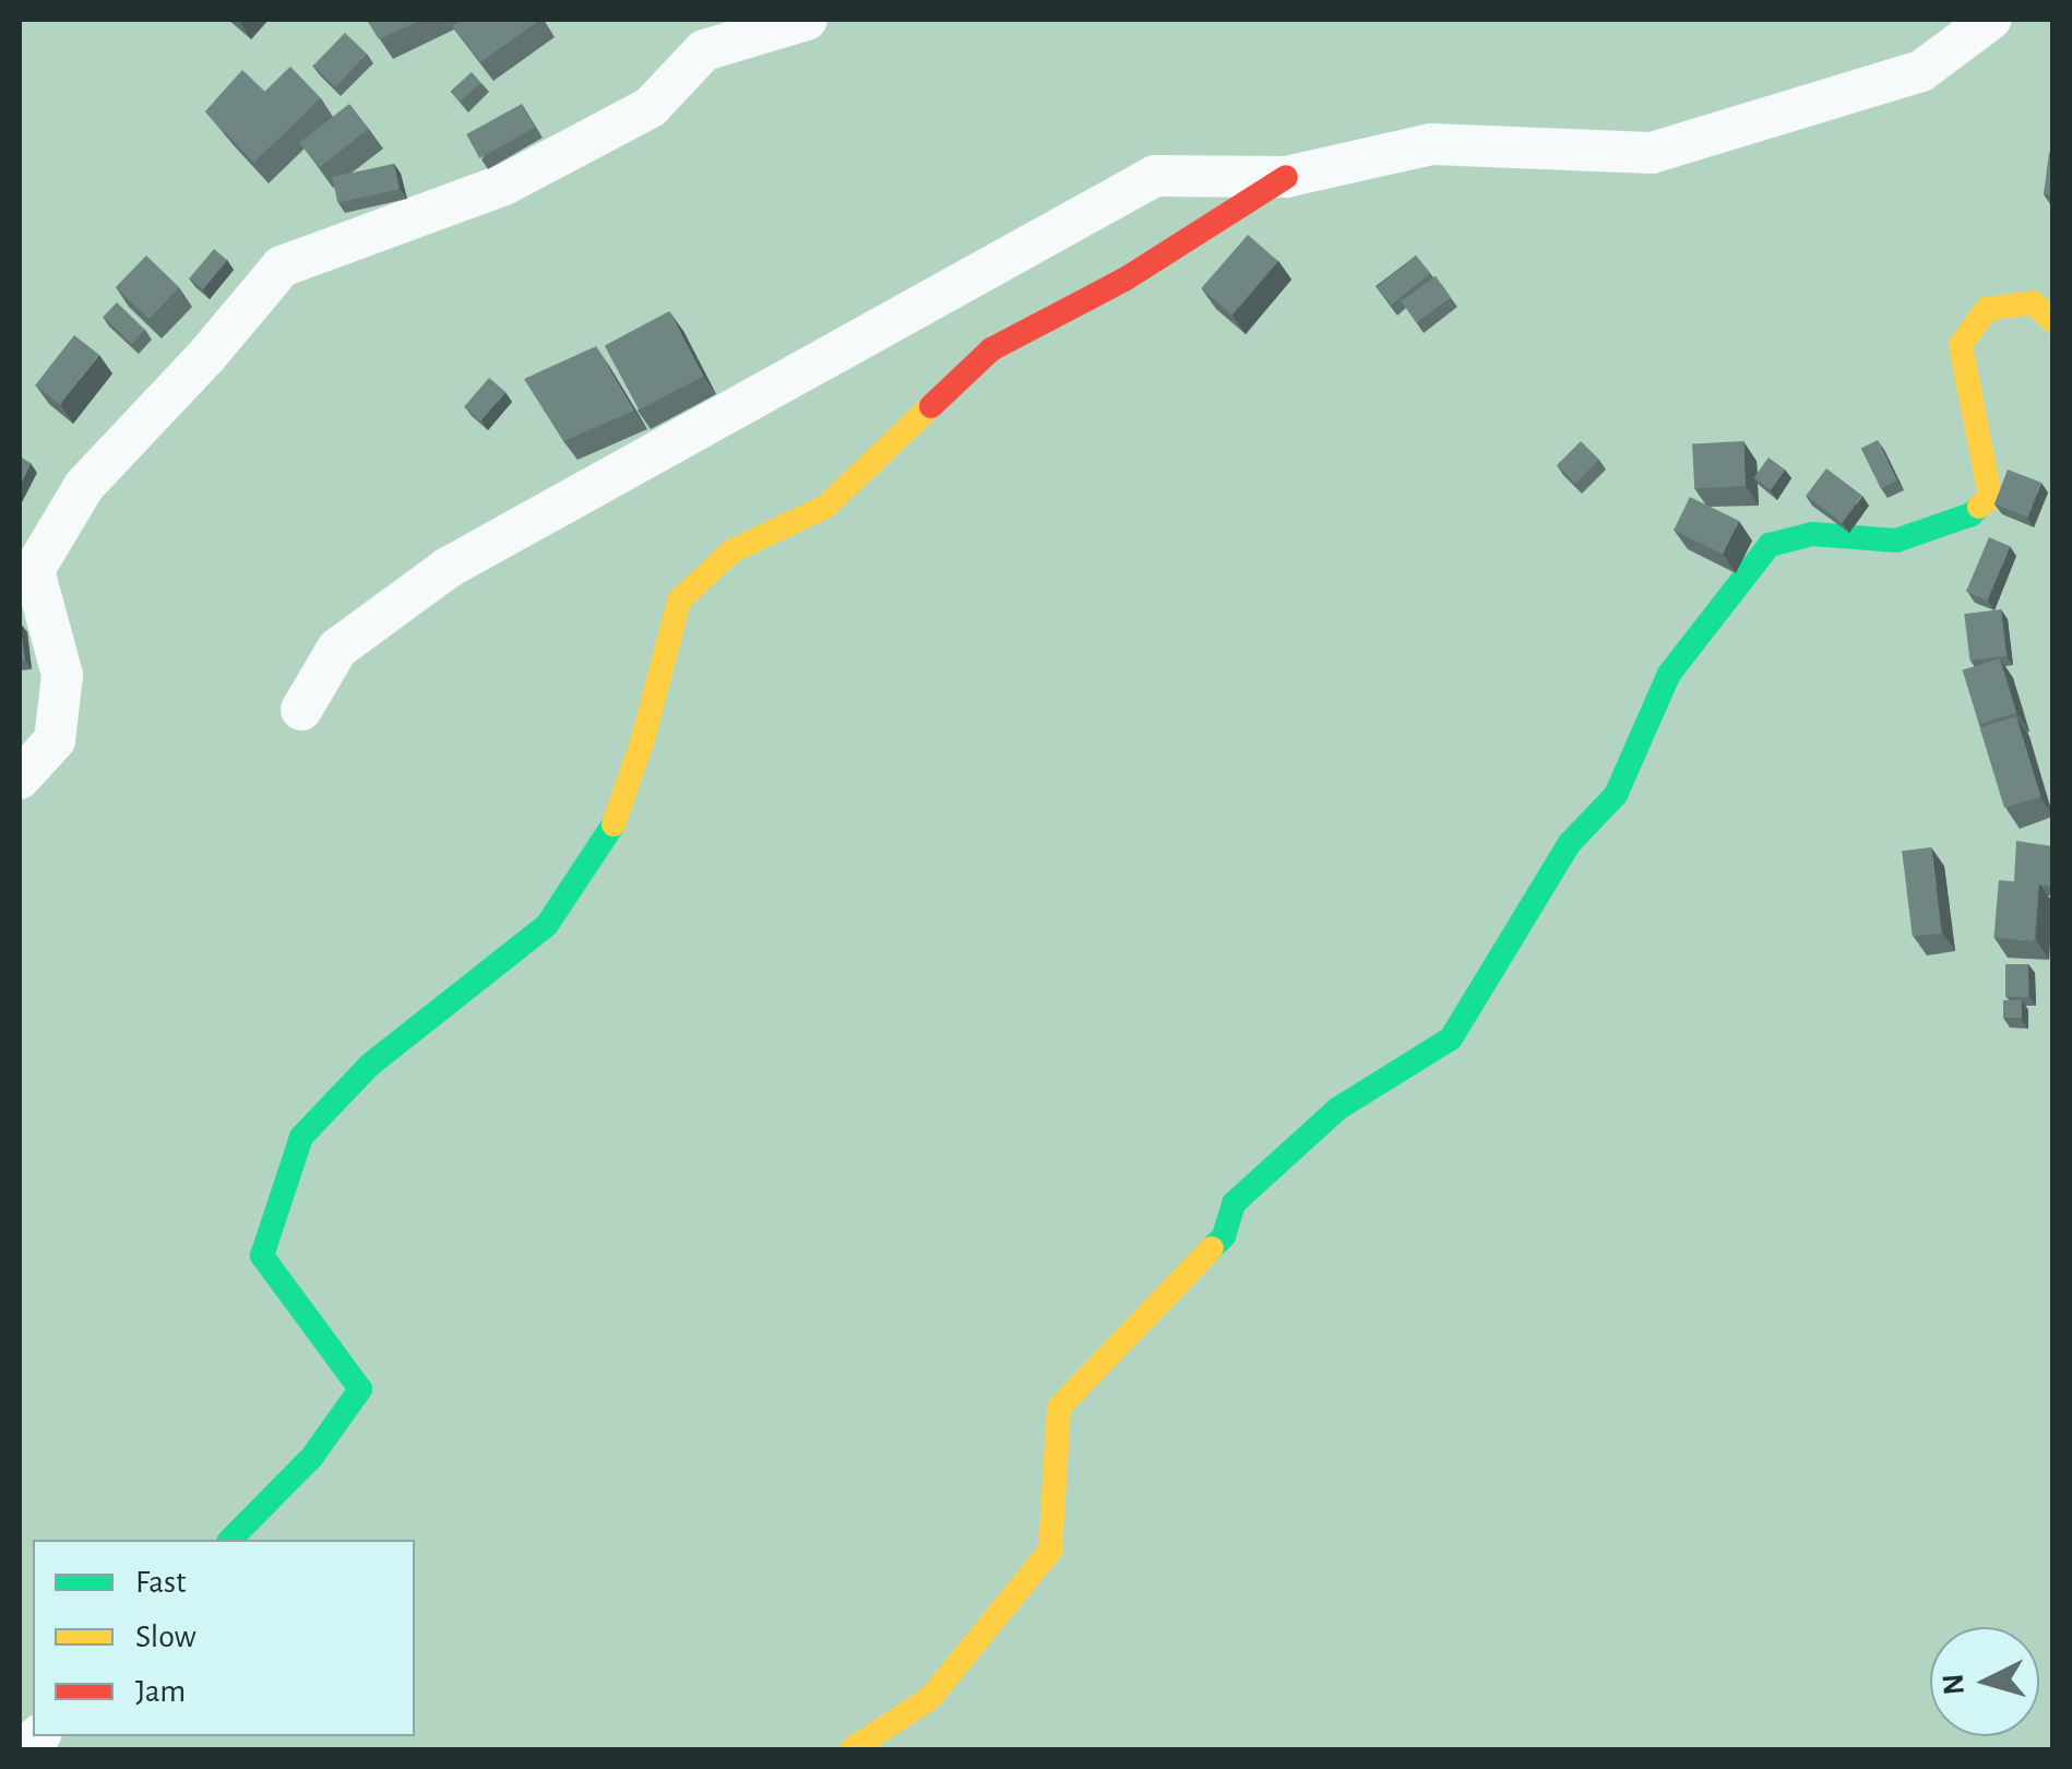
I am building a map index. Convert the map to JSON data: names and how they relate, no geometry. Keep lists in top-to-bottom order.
{
  "legend": ["Fast", "Slow", "Jam"],
  "north": "left"
}
